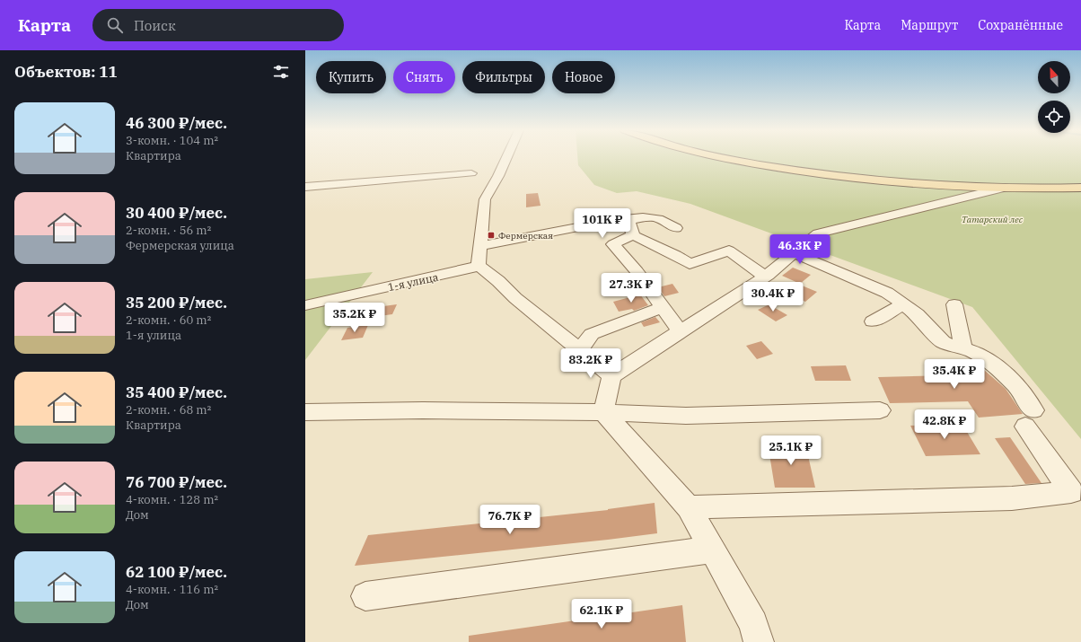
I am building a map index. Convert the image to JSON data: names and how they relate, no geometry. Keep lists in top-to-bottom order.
{
  "streets": {
    "street": ["1-я улица"]
  },
  "parks": ["Татарский лес"],
  "places": {
    "transit": ["Фермерская"]
  },
  "north": "top",
  "page": {
    "header": "Карта",
    "search": "Поиск",
    "nav": ["Карта", "Маршрут", "Сохранённые"],
    "heading": "Объектов: 11",
    "chip": [
      "Купить",
      "Снять",
      "Фильтры",
      "Новое"
    ],
    "list": [
      {
        "name": "46 300 ₽/мес.",
        "note": "3-комн. · 104 m² · Квартира"
      },
      {
        "name": "30 400 ₽/мес.",
        "note": "2-комн. · 56 m² · Фермерская улица"
      },
      {
        "name": "35 200 ₽/мес.",
        "note": "2-комн. · 60 m² · 1-я улица"
      },
      {
        "name": "35 400 ₽/мес.",
        "note": "2-комн. · 68 m² · Квартира"
      },
      {
        "name": "76 700 ₽/мес.",
        "note": "4-комн. · 128 m² · Дом"
      },
      {
        "name": "62 100 ₽/мес.",
        "note": "4-комн. · 116 m² · Дом"
      }
    ],
    "price": [
      "101K ₽",
      "46.3K ₽",
      "27.3K ₽",
      "30.4K ₽",
      "35.2K ₽",
      "83.2K ₽",
      "35.4K ₽",
      "42.8K ₽",
      "25.1K ₽",
      "76.7K ₽",
      "62.1K ₽"
    ]
  }
}
